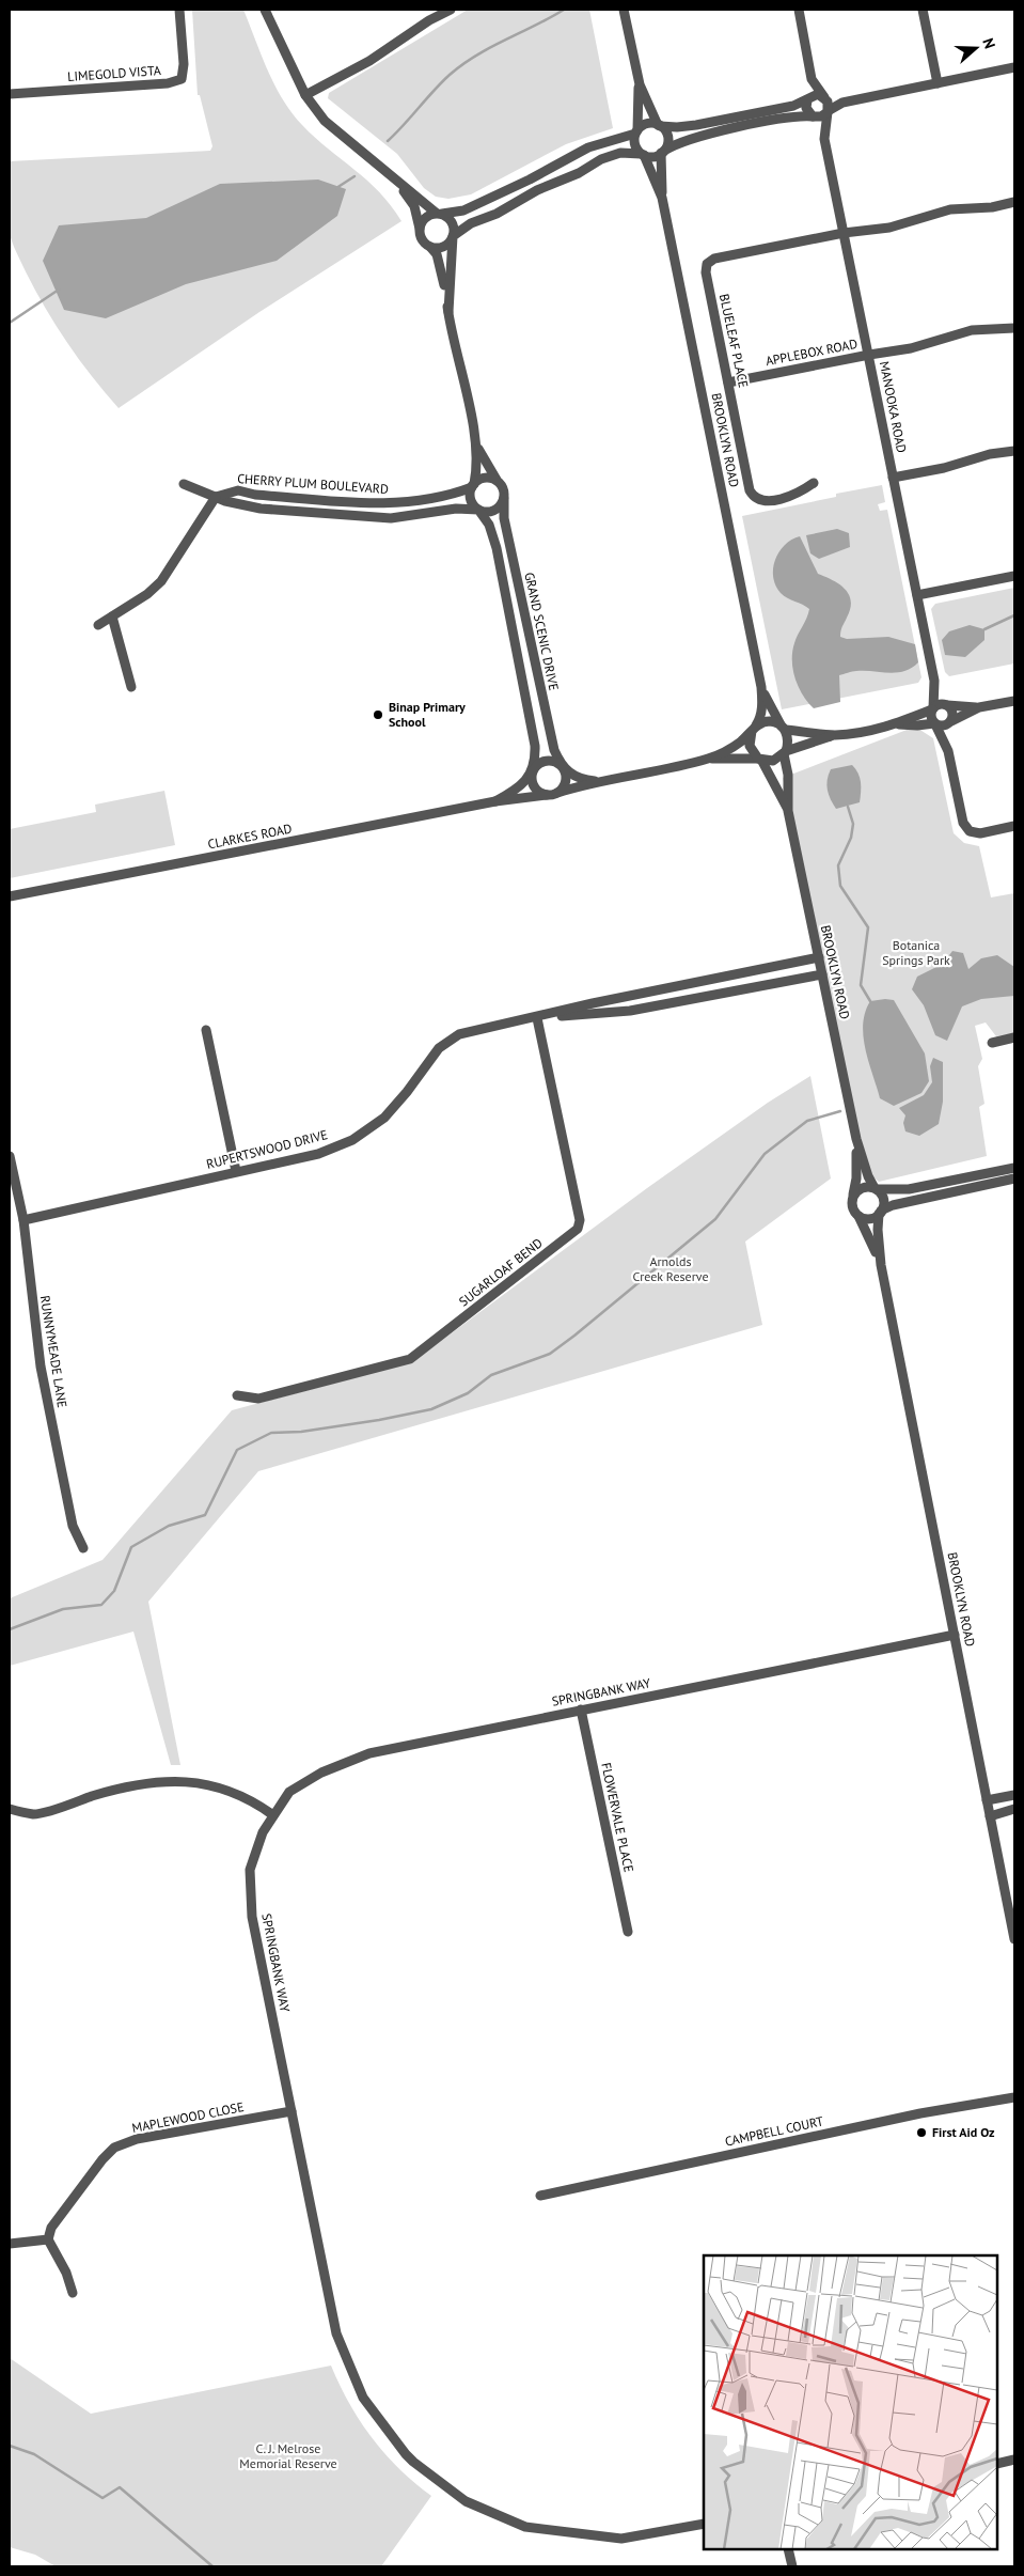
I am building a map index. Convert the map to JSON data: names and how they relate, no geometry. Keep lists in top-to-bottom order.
{
  "streets": {
    "street": [
      "LIMEGOLD VISTA",
      "BLUELEAF PLACE",
      "APPLEBOX ROAD",
      "MANOOKA ROAD",
      "BROOKLYN ROAD",
      "CHERRY PLUM BOULEVARD",
      "GRAND SCENIC DRIVE",
      "CLARKES ROAD",
      "RUPERTSWOOD DRIVE",
      "SUGARLOAF BEND",
      "RUNNYMEADE LANE",
      "SPRINGBANK WAY",
      "FLOWERVALE PLACE",
      "MAPLEWOOD CLOSE",
      "CAMPBELL COURT"
    ]
  },
  "crossings": [
    ["BLUELEAF PLACE", "APPLEBOX ROAD"],
    ["BLUELEAF PLACE", "MANOOKA ROAD"],
    ["APPLEBOX ROAD", "MANOOKA ROAD"],
    ["BROOKLYN ROAD", "CLARKES ROAD"],
    ["BROOKLYN ROAD", "RUPERTSWOOD DRIVE"],
    ["BROOKLYN ROAD", "SPRINGBANK WAY"],
    ["CHERRY PLUM BOULEVARD", "GRAND SCENIC DRIVE"],
    ["GRAND SCENIC DRIVE", "CLARKES ROAD"],
    ["RUPERTSWOOD DRIVE", "SUGARLOAF BEND"],
    ["RUPERTSWOOD DRIVE", "RUNNYMEADE LANE"],
    ["SPRINGBANK WAY", "FLOWERVALE PLACE"],
    ["SPRINGBANK WAY", "MAPLEWOOD CLOSE"]
  ],
  "parks": ["Botanica Springs Park", "Arnolds Creek Reserve", "C. J. Melrose Memorial Reserve"],
  "places": ["Binap Primary School", "First Aid Oz"],
  "north": "right"
}
